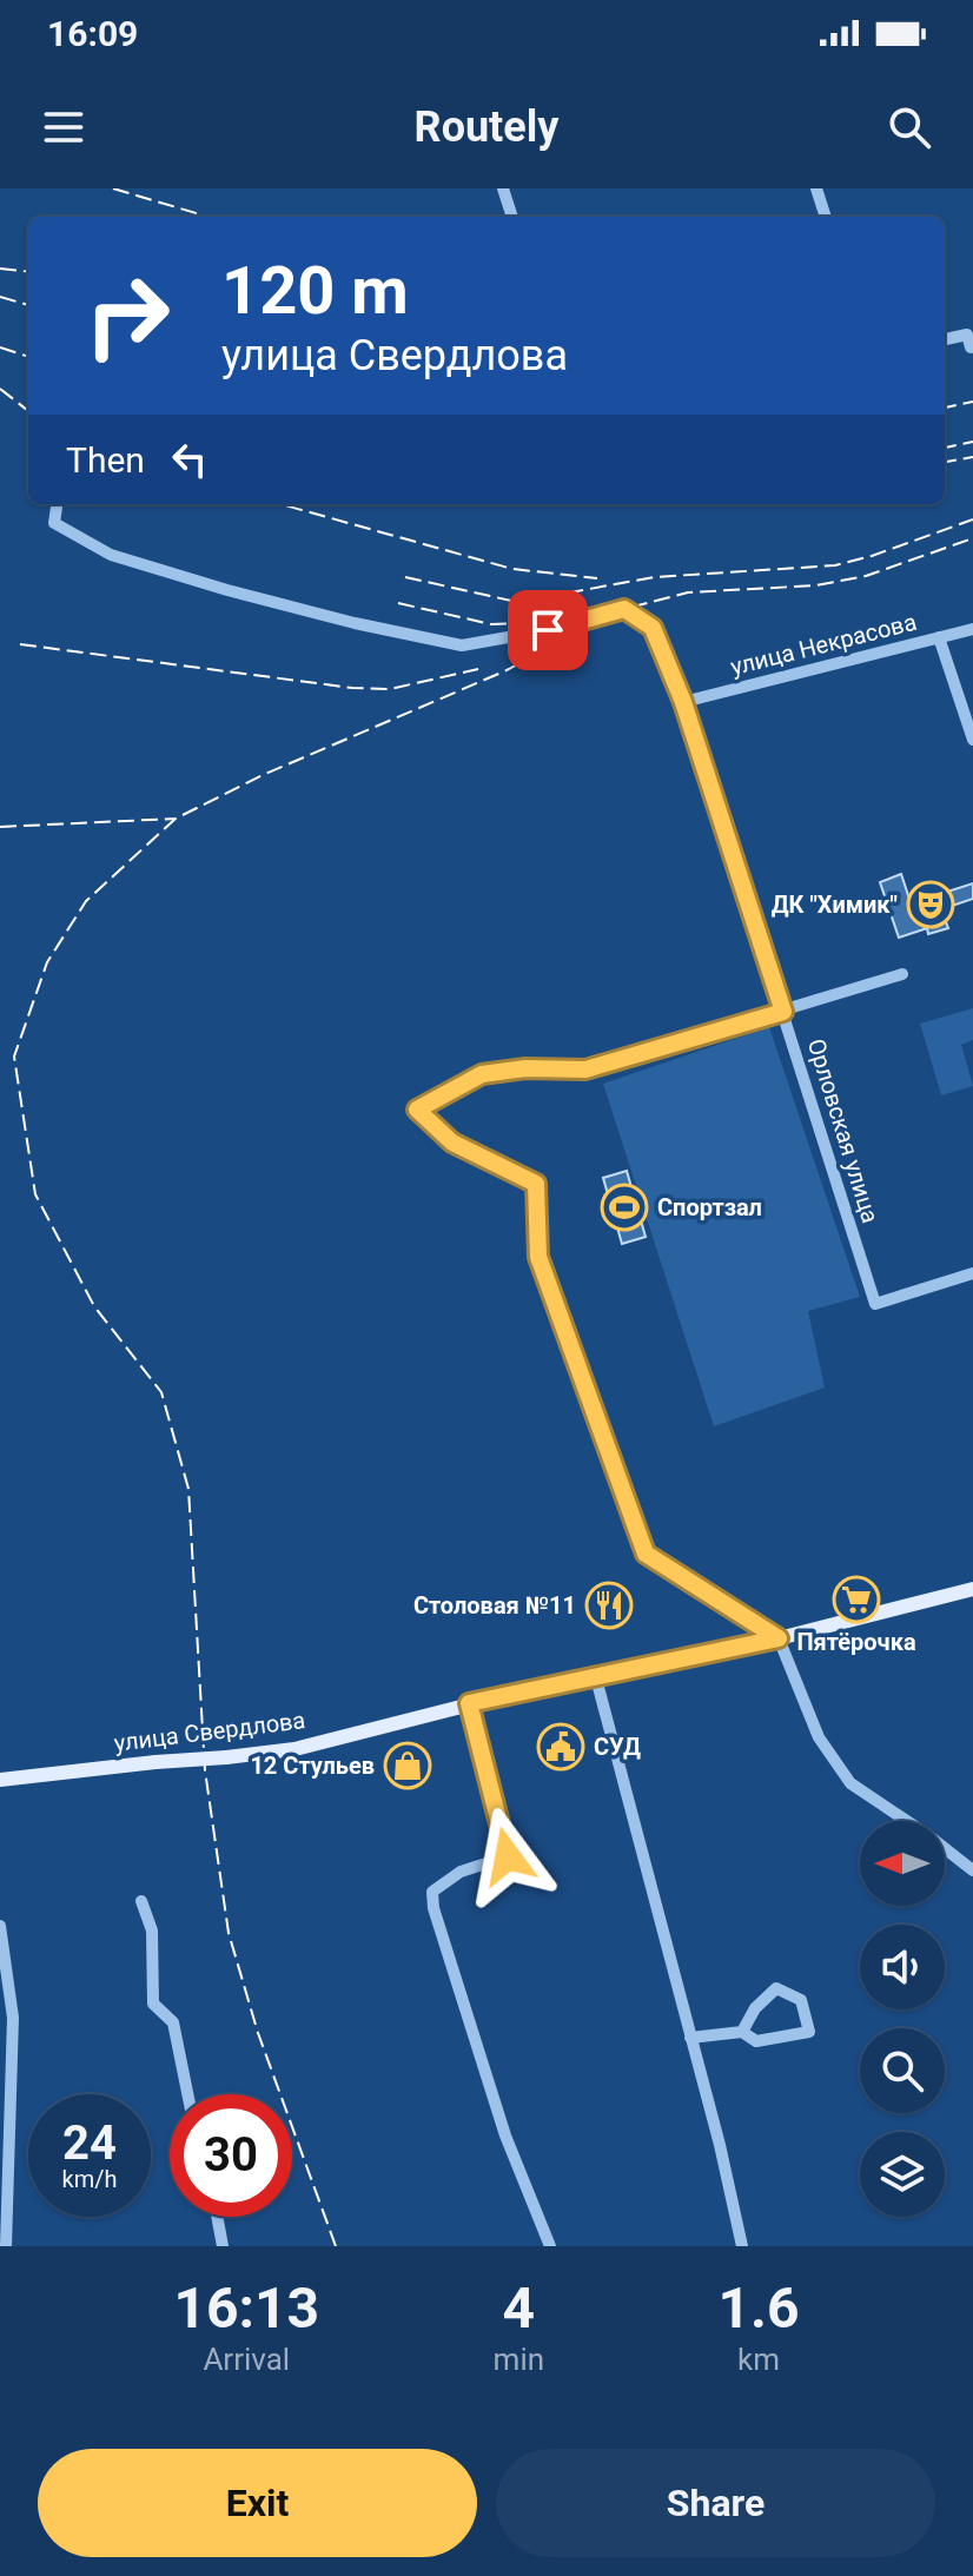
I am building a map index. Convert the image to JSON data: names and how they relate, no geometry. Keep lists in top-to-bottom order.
{
  "streets": {
    "main road": ["улица Свердлова"],
    "street": ["улица Некрасова", "Орловская улица"]
  },
  "crossings": [
    ["улица Некрасова", "Орловская улица"]
  ],
  "places": {
    "theatre": ["ДК \"Химик\""],
    "sports": ["Спортзал"],
    "supermarket": ["Пятёрочка"],
    "restaurant": ["Столовая №11"],
    "public building": ["СУД"],
    "shop": ["12 Стульев"]
  },
  "north": "left",
  "page": {
    "status": "16:09",
    "header": "Routely",
    "turn": ["120 m", "улица Свердлова"],
    "then": "Then",
    "speed": "24 km/h",
    "limit": "30",
    "eta": [
      "16:13",
      "Arrival",
      "4",
      "min",
      "1.6",
      "km"
    ],
    "buttons": ["Exit", "Share"]
  }
}
